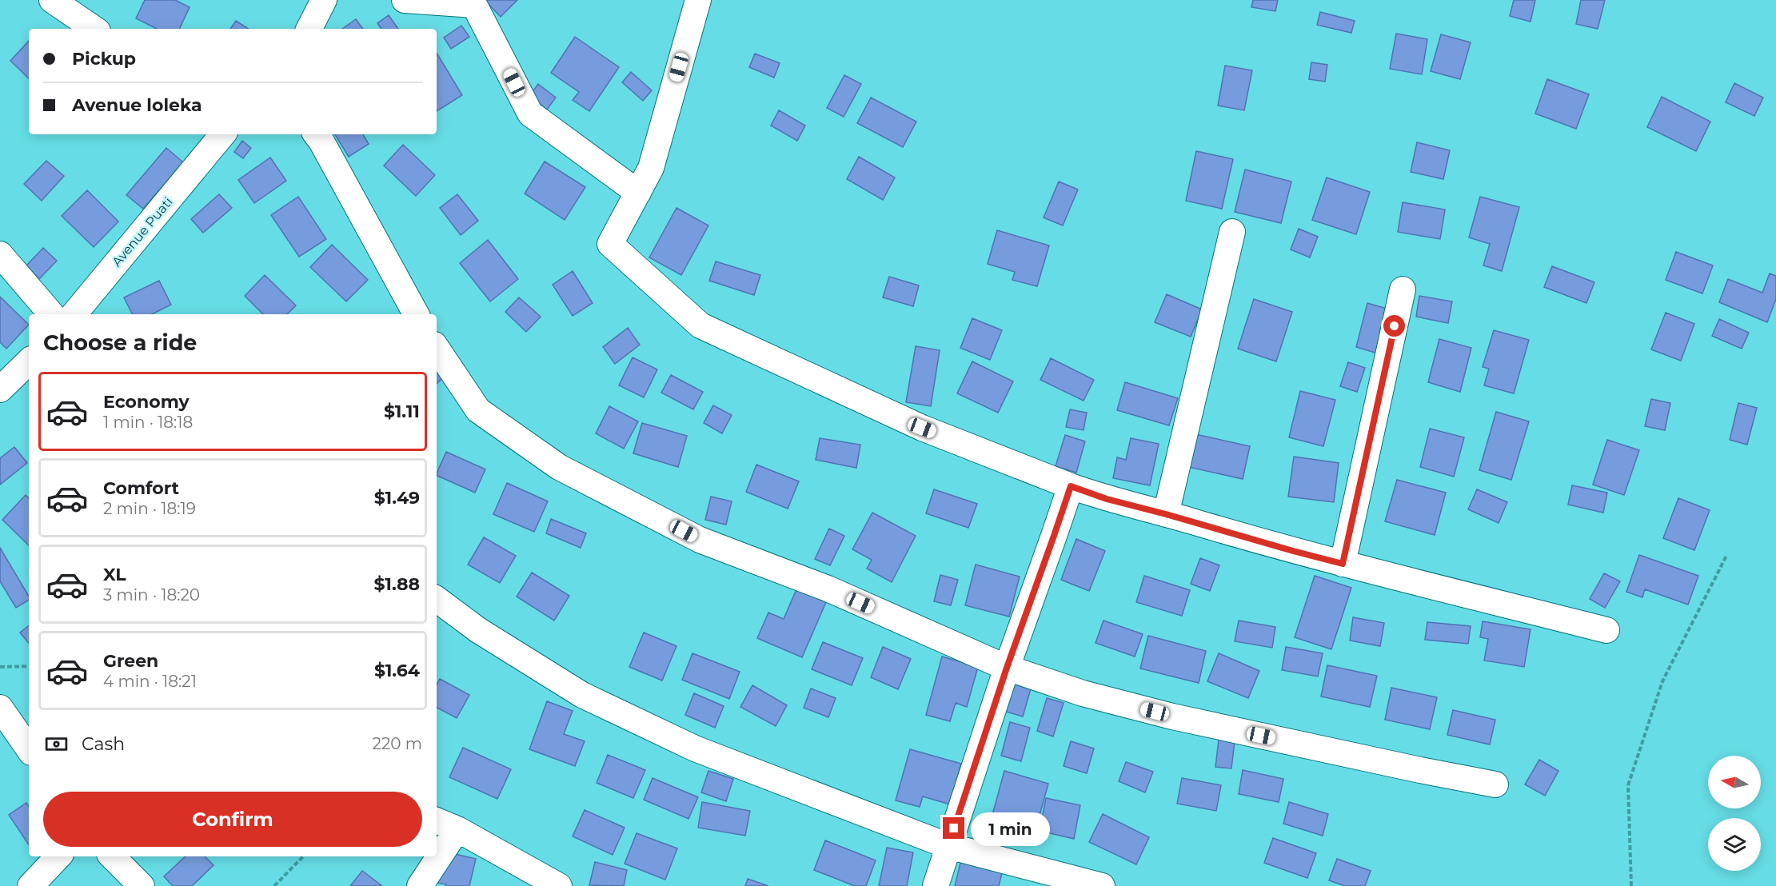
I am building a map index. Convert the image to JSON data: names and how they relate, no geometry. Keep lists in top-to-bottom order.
{
  "streets": {
    "street": ["Avenue Puati"]
  },
  "north": "left",
  "page": {
    "banner": ["Pickup", "Avenue loleka"],
    "heading": "Choose a ride",
    "list": [
      {
        "name": "Economy",
        "note": "1 min · 18:18",
        "value": "$1.11"
      },
      {
        "name": "Comfort",
        "note": "2 min · 18:19",
        "value": "$1.49"
      },
      {
        "name": "XL",
        "note": "3 min · 18:20",
        "value": "$1.88"
      },
      {
        "name": "Green",
        "note": "4 min · 18:21",
        "value": "$1.64"
      }
    ],
    "pay": ["Cash", "220 m"],
    "buttons": "Confirm",
    "bubble": "1 min"
  }
}
